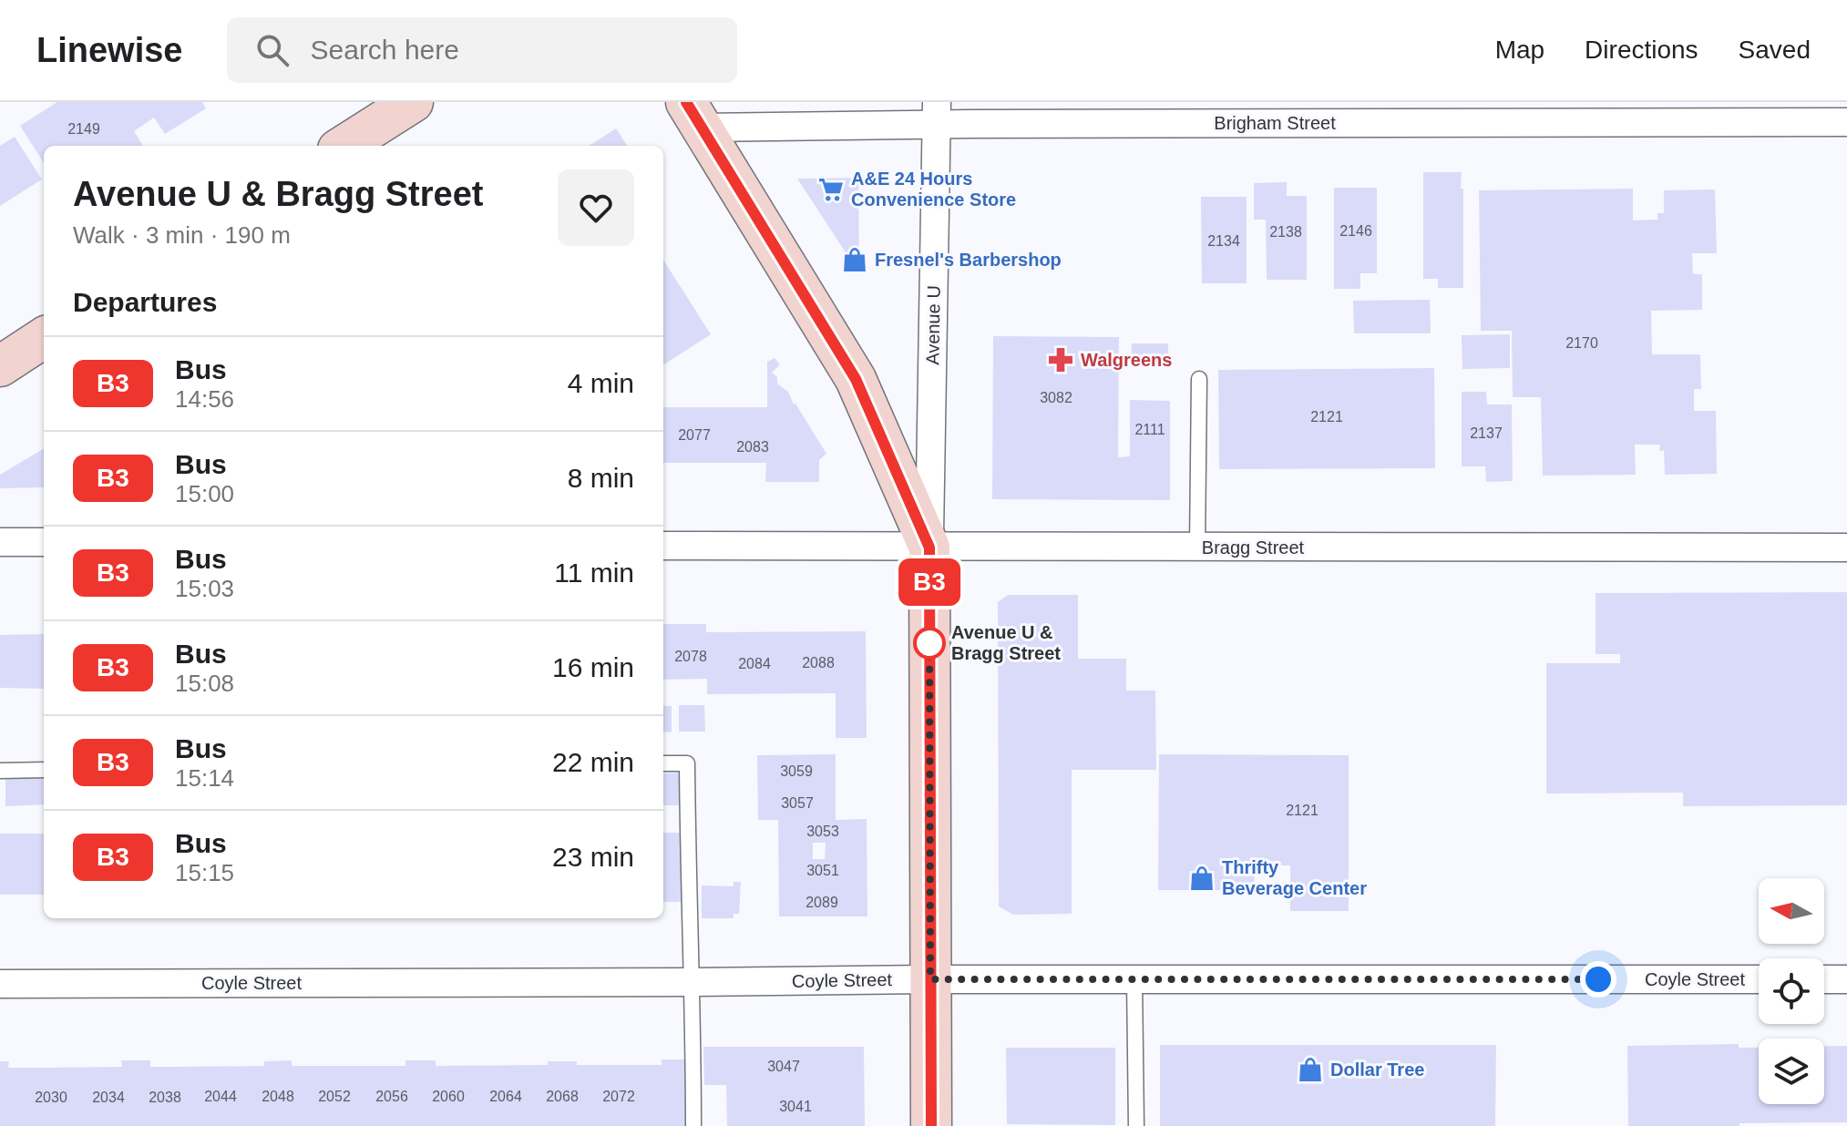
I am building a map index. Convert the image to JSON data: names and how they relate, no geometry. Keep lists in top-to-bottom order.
{
  "streets": {
    "main road": ["Avenue U"],
    "street": ["Brigham Street", "Bragg Street", "Coyle Street"]
  },
  "crossings": [
    ["Brigham Street", "Avenue U"],
    ["Avenue U", "Bragg Street"],
    ["Avenue U", "Coyle Street"]
  ],
  "places": {
    "supermarket": ["A&E 24 Hours Convenience Store"],
    "shop": ["Fresnel's Barbershop", "Thrifty Beverage Center", "Dollar Tree"],
    "pharmacy": ["Walgreens"],
    "other": ["Avenue U & Bragg Street"]
  },
  "lines": ["bus line B3"],
  "house_numbers": [
    "2149",
    "2146",
    "2138",
    "2134",
    "2170",
    "3082",
    "2121",
    "2111",
    "2137",
    "2077",
    "2083",
    "2078",
    "2088",
    "2084",
    "3059",
    "3057",
    "2121",
    "3053",
    "3051",
    "2089",
    "3047",
    "2044",
    "2048",
    "2052",
    "2056",
    "2060",
    "2064",
    "2068",
    "2072",
    "2030",
    "2034",
    "2038",
    "3041"
  ],
  "north": "left",
  "page": {
    "header": "Linewise",
    "search": "Search here",
    "nav": ["Map", "Directions", "Saved"],
    "on_map": "B3",
    "heading": [
      ["Avenue U & Bragg Street", "Walk · 3 min · 190 m"],
      "Departures"
    ],
    "list": [
      {
        "mark": "B3",
        "name": "Bus",
        "note": "14:56",
        "value": "4 min"
      },
      {
        "mark": "B3",
        "name": "Bus",
        "note": "15:00",
        "value": "8 min"
      },
      {
        "mark": "B3",
        "name": "Bus",
        "note": "15:03",
        "value": "11 min"
      },
      {
        "mark": "B3",
        "name": "Bus",
        "note": "15:08",
        "value": "16 min"
      },
      {
        "mark": "B3",
        "name": "Bus",
        "note": "15:14",
        "value": "22 min"
      },
      {
        "mark": "B3",
        "name": "Bus",
        "note": "15:15",
        "value": "23 min"
      }
    ]
  }
}
